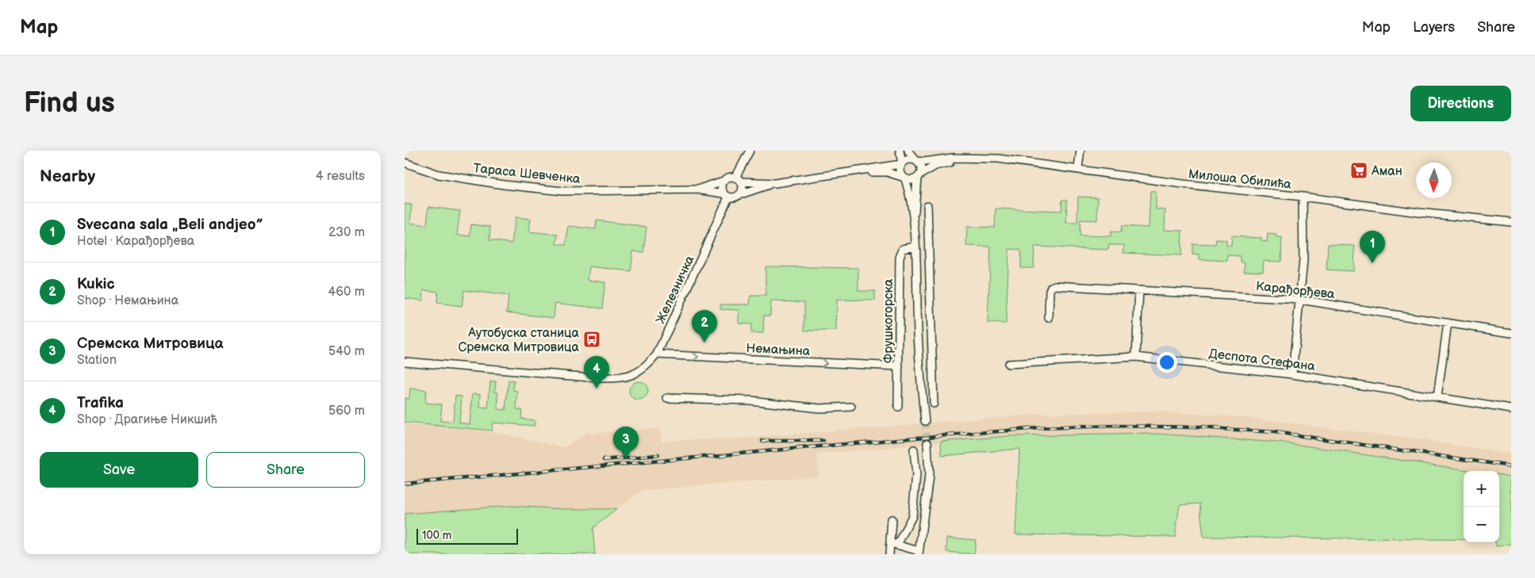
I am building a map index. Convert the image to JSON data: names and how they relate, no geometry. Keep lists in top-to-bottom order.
{
  "streets": {
    "street": [
      "Тараса Шевченка",
      "Милоша Обилића",
      "Железничка",
      "Карађорђева",
      "Фрушкогорска",
      "Немањина",
      "Деспота Стефана"
    ]
  },
  "crossings": [
    ["Тараса Шевченка", "Железничка"],
    ["Железничка", "Немањина"],
    ["Фрушкогорска", "Немањина"]
  ],
  "places": {
    "supermarket": ["Аман"],
    "bus stop": ["Аутобуска станица Сремска Митровица"]
  },
  "scale_bar": "100 m",
  "north": "bottom",
  "page": {
    "header": "Map",
    "nav": ["Map", "Layers", "Share"],
    "buttons": [
      "Directions",
      ["Save", "Share"]
    ],
    "title": "Find us",
    "heading": ["Nearby", "4 results"],
    "list": [
      {
        "mark": "1",
        "name": "Svecana sala „Beli andjeo”",
        "note": "Hotel · Карађорђева",
        "value": "230 m"
      },
      {
        "mark": "2",
        "name": "Kukic",
        "note": "Shop · Немањина",
        "value": "460 m"
      },
      {
        "mark": "3",
        "name": "Сремска Митровица",
        "note": "Station",
        "value": "540 m"
      },
      {
        "mark": "4",
        "name": "Trafika",
        "note": "Shop · Драгиње Никшић",
        "value": "560 m"
      }
    ],
    "pins": [
      "1",
      "2",
      "4",
      "3"
    ],
    "map_buttons": ["+", "−"],
    "scale": "100 m"
  }
}
